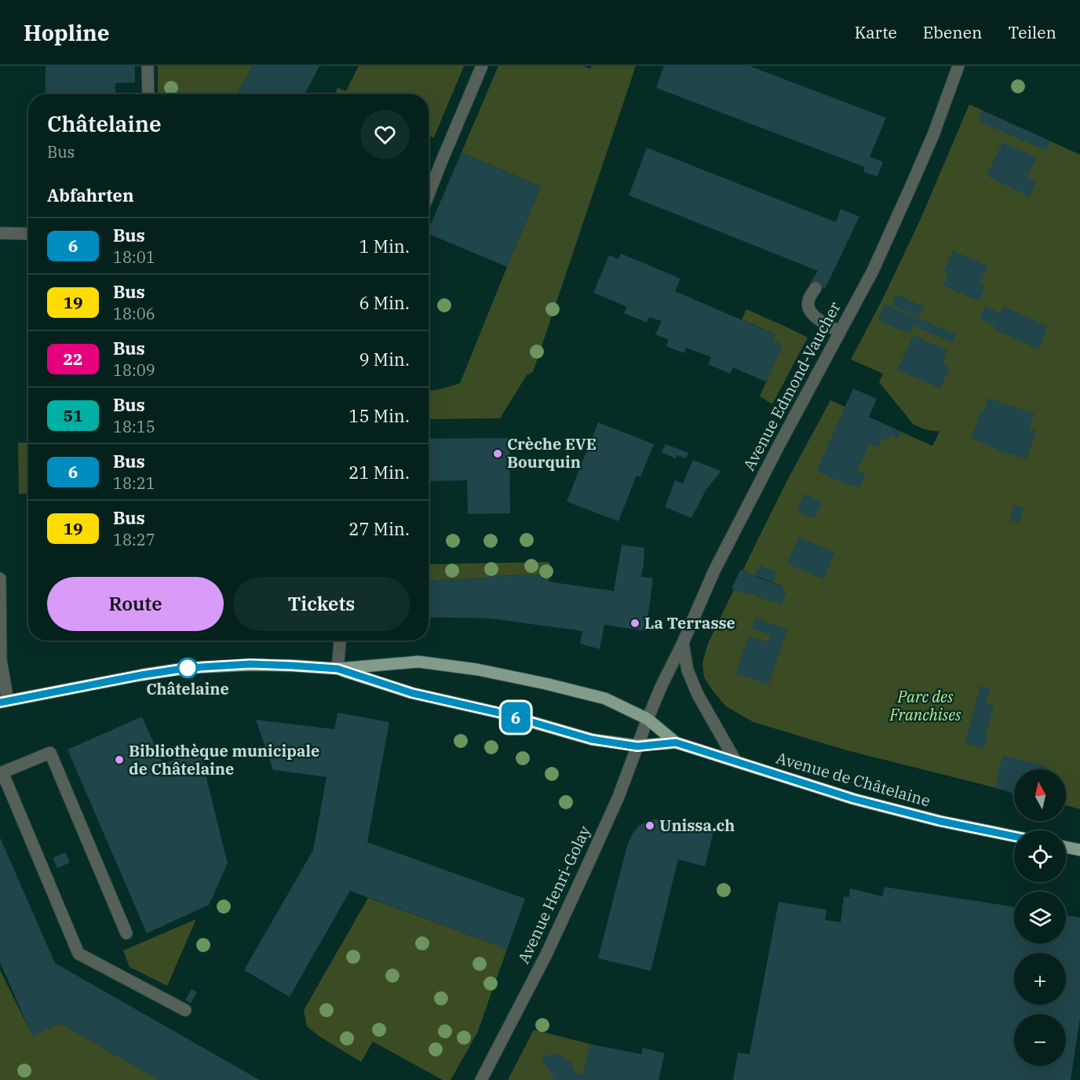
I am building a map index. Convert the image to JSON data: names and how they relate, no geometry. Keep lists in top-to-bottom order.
{
  "streets": {
    "main road": ["Avenue de Châtelaine"],
    "street": ["Avenue Edmond-Vaucher", "Avenue Henri-Golay"]
  },
  "crossings": [
    ["Avenue Edmond-Vaucher", "Avenue de Châtelaine"],
    ["Avenue Edmond-Vaucher", "Avenue Henri-Golay"],
    ["Avenue de Châtelaine", "Avenue Henri-Golay"]
  ],
  "parks": ["Parc des Franchises"],
  "places": [
    "Crèche EVE Bourquin",
    "La Terrasse",
    "Châtelaine",
    "Bibliothèque municipale de Châtelaine",
    "Unissa.ch"
  ],
  "lines": ["bus line 6"],
  "north": "top",
  "page": {
    "header": "Hopline",
    "nav": ["Karte", "Ebenen", "Teilen"],
    "on_map": "6",
    "heading": [
      ["Châtelaine", "Bus"],
      "Abfahrten"
    ],
    "list": [
      {
        "mark": "6",
        "name": "Bus",
        "note": "18:01",
        "value": "1 Min."
      },
      {
        "mark": "19",
        "name": "Bus",
        "note": "18:06",
        "value": "6 Min."
      },
      {
        "mark": "22",
        "name": "Bus",
        "note": "18:09",
        "value": "9 Min."
      },
      {
        "mark": "51",
        "name": "Bus",
        "note": "18:15",
        "value": "15 Min."
      },
      {
        "mark": "6",
        "name": "Bus",
        "note": "18:21",
        "value": "21 Min."
      },
      {
        "mark": "19",
        "name": "Bus",
        "note": "18:27",
        "value": "27 Min."
      }
    ],
    "buttons": ["Route", "Tickets"],
    "map_buttons": ["+", "−"]
  }
}
